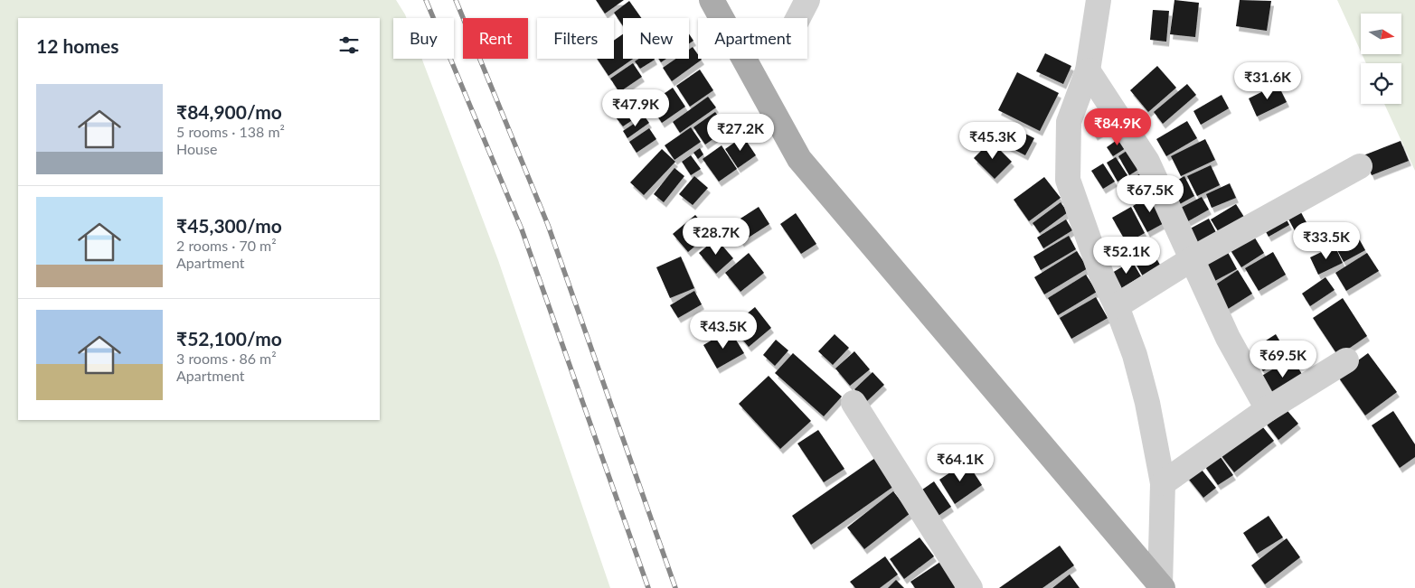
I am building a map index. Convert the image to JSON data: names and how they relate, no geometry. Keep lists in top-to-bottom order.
{
  "north": "right",
  "page": {
    "chip": [
      "Buy",
      "Rent",
      "Filters",
      "New",
      "Apartment"
    ],
    "heading": "12 homes",
    "price": [
      "₹31.6K",
      "₹47.9K",
      "₹84.9K",
      "₹27.2K",
      "₹45.3K",
      "₹67.5K",
      "₹28.7K",
      "₹33.5K",
      "₹52.1K",
      "₹43.5K",
      "₹69.5K",
      "₹64.1K"
    ],
    "list": [
      {
        "name": "₹84,900/mo",
        "note": "5 rooms · 138 m² · House"
      },
      {
        "name": "₹45,300/mo",
        "note": "2 rooms · 70 m² · Apartment"
      },
      {
        "name": "₹52,100/mo",
        "note": "3 rooms · 86 m² · Apartment"
      }
    ]
  }
}
